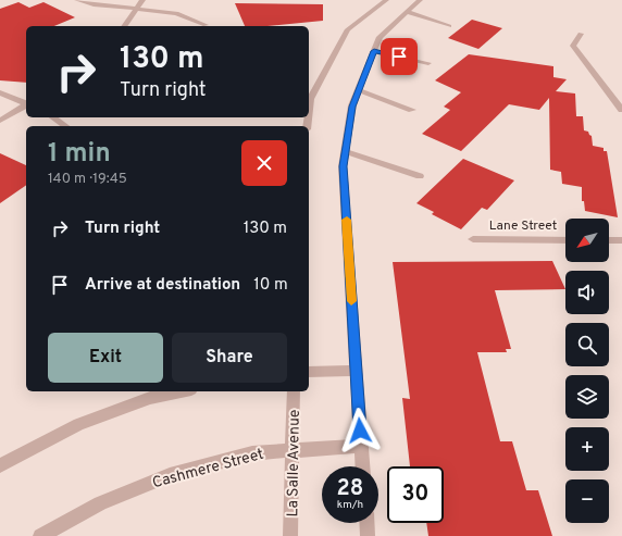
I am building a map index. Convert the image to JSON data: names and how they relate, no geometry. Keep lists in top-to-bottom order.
{
  "streets": {
    "street": ["Lane Street", "La Salle Avenue", "Cashmere Street"]
  },
  "crossings": [
    ["La Salle Avenue", "Cashmere Street"]
  ],
  "north": "bottom left",
  "page": {
    "turn": ["130 m", "Turn right"],
    "heading": ["1 min", "140 m · 19:45"],
    "list": [
      {
        "name": "Turn right",
        "value": "130 m"
      },
      {
        "name": "Arrive at destination",
        "value": "10 m"
      }
    ],
    "map_buttons": ["+", "−"],
    "buttons": ["Exit", "Share"],
    "speed": "28 km/h",
    "limit": "30"
  }
}
